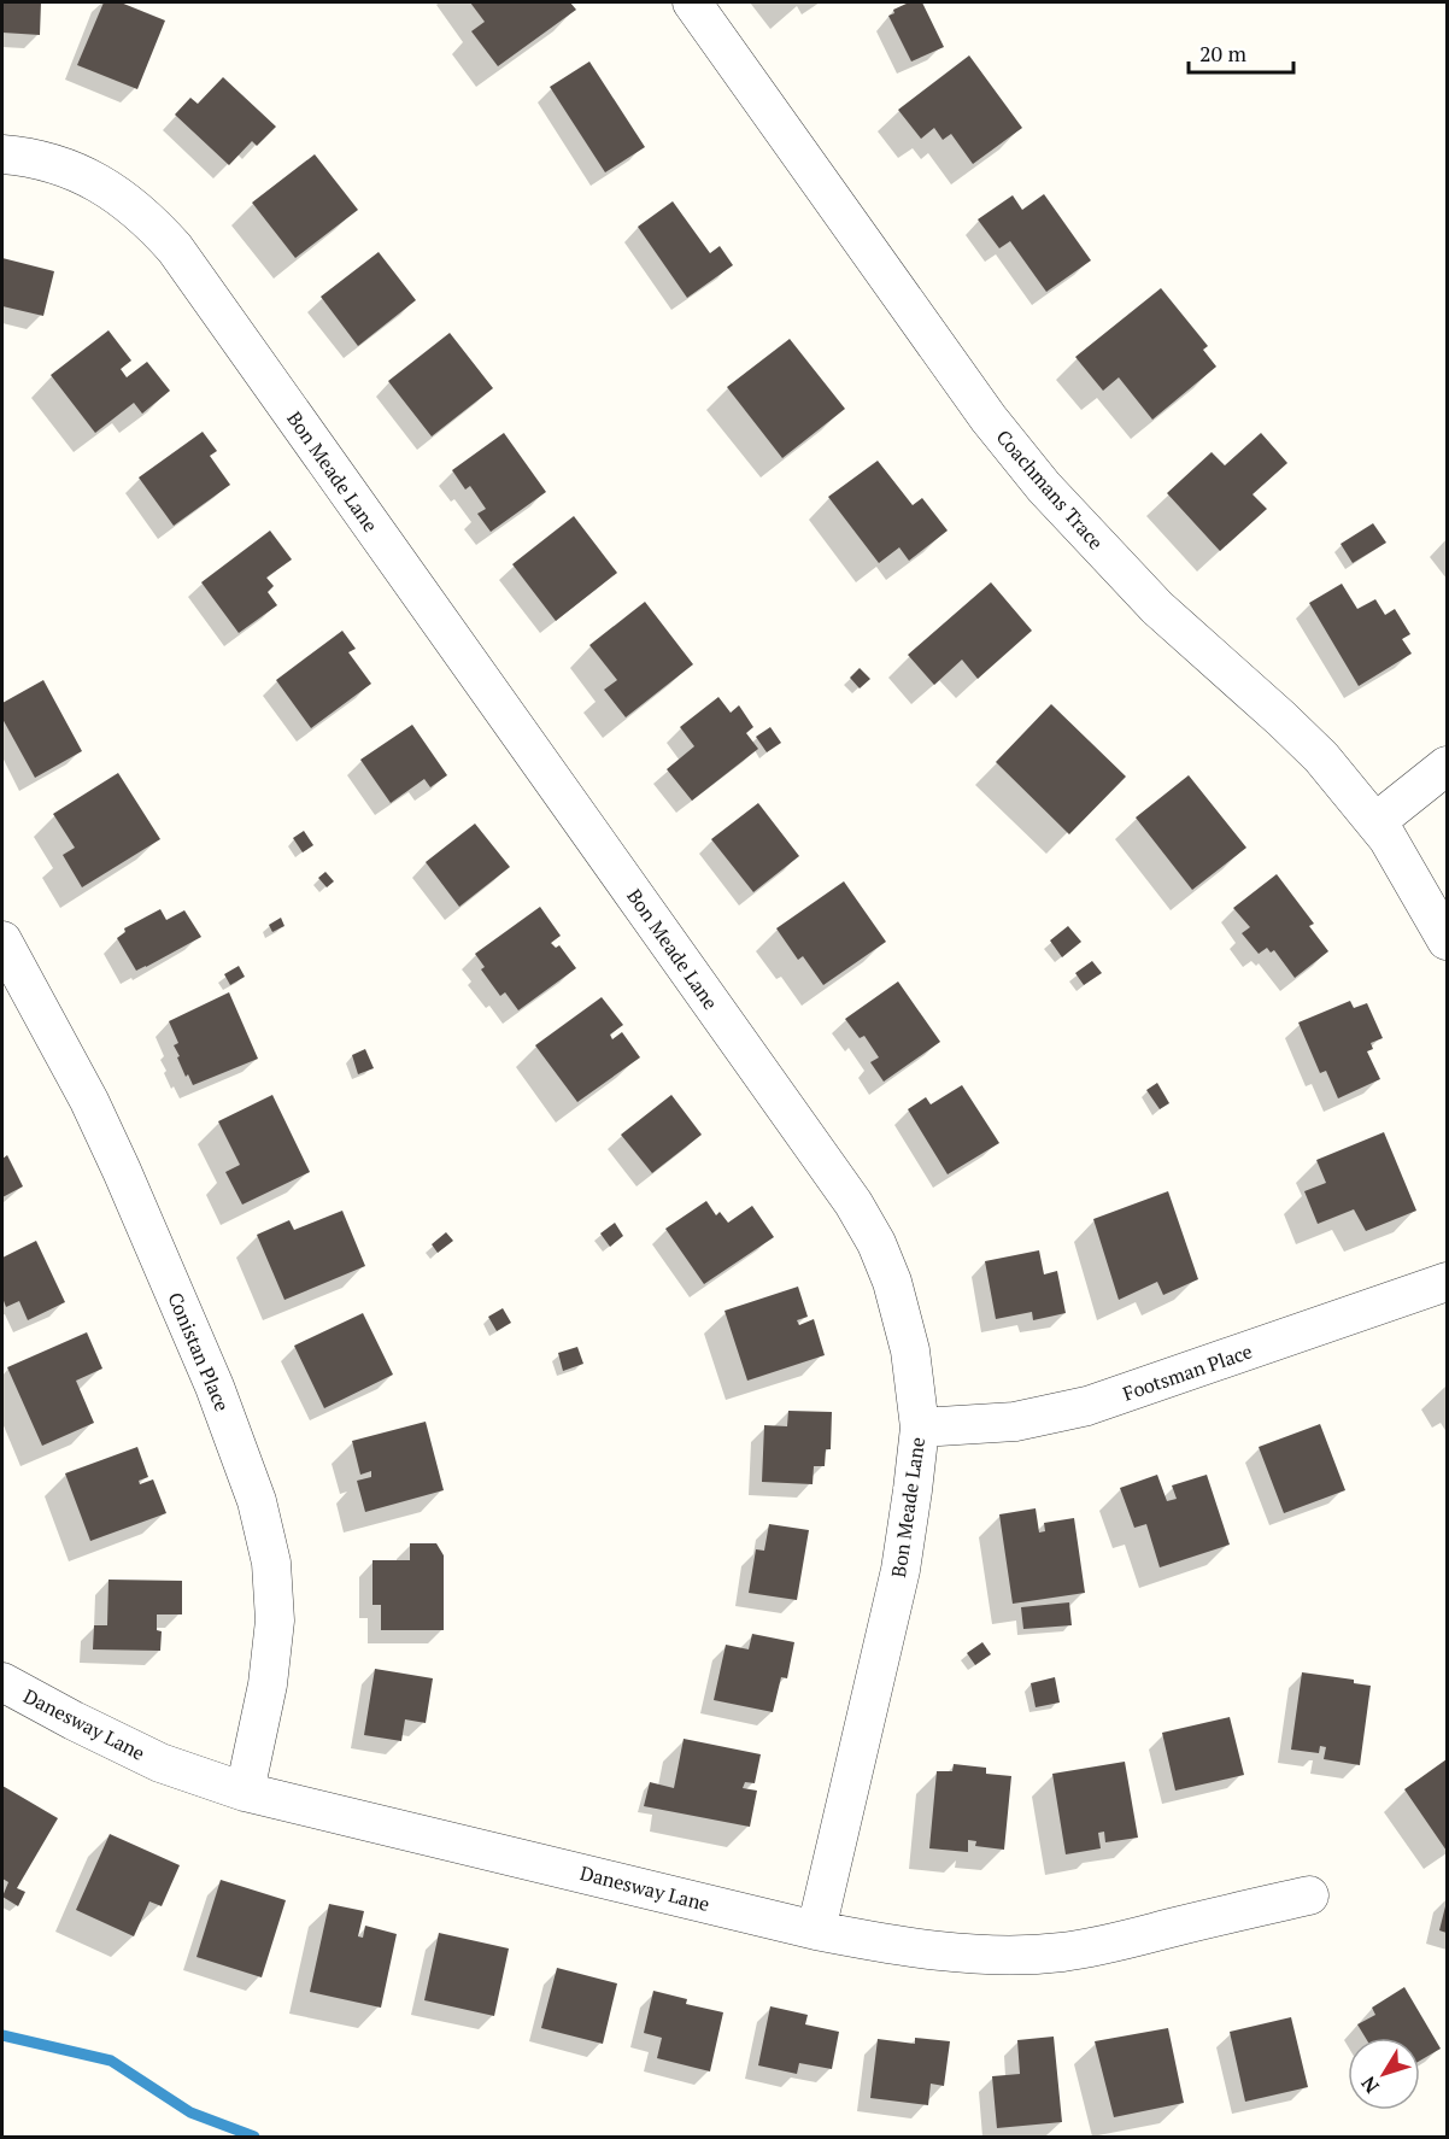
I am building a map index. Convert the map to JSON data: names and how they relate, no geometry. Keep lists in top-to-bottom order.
{
  "streets": {
    "street": [
      "Bon Meade Lane",
      "Coachmans Trace",
      "Conistan Place",
      "Footsman Place",
      "Danesway Lane"
    ]
  },
  "crossings": [
    ["Bon Meade Lane", "Footsman Place"],
    ["Bon Meade Lane", "Danesway Lane"],
    ["Conistan Place", "Danesway Lane"]
  ],
  "scale_bar": "20 m",
  "north": "bottom left"
}
